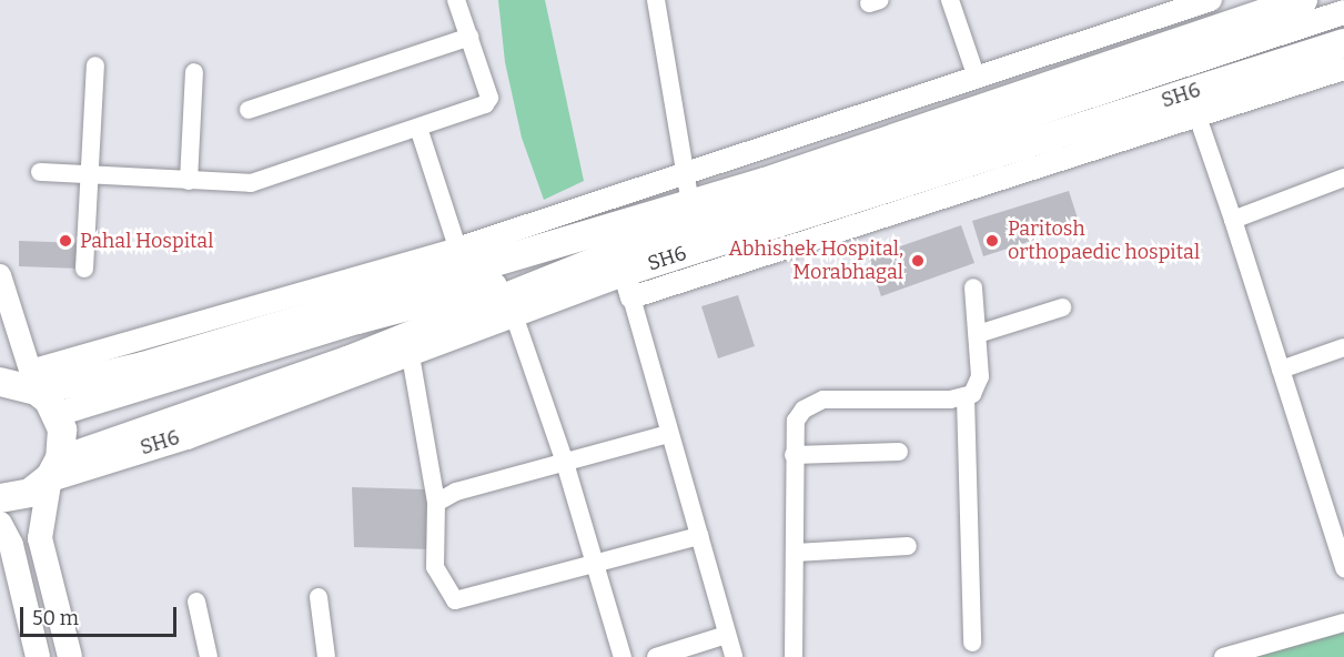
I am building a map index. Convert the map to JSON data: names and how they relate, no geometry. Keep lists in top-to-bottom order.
{
  "streets": {
    "main road": ["SH6"]
  },
  "places": ["Pahal Hospital", "Paritosh orthopaedic hospital", "Abhishek Hospital, Morabhagal"],
  "scale_bar": "50 m"
}
